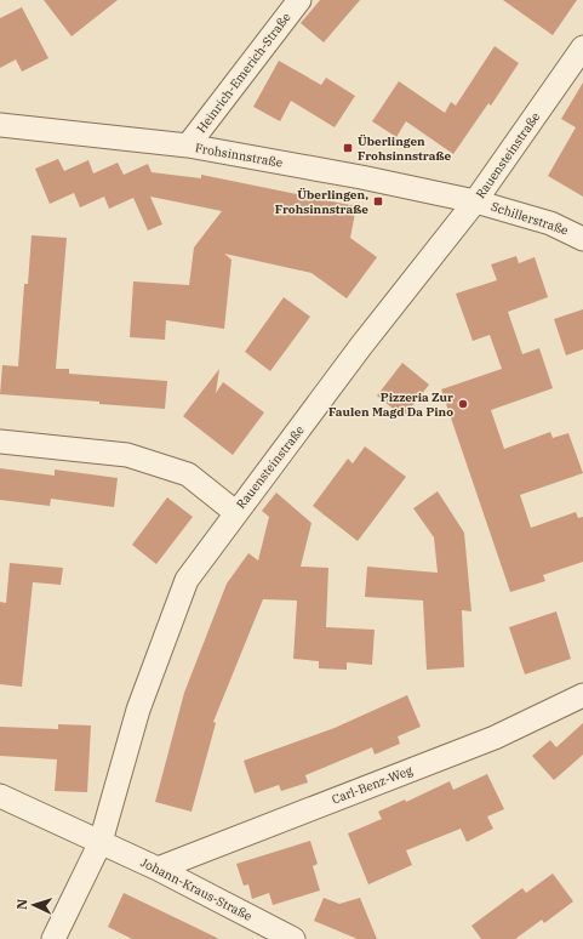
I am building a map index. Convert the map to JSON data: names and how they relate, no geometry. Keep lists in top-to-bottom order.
{
  "streets": {
    "street": [
      "Heinrich-Emerich-Straße",
      "Frohsinnstraße",
      "Rauensteinstraße",
      "Schillerstraße",
      "Carl-Benz-Weg",
      "Johann-Kraus-Straße"
    ]
  },
  "crossings": [
    ["Heinrich-Emerich-Straße", "Frohsinnstraße"],
    ["Frohsinnstraße", "Rauensteinstraße"],
    ["Frohsinnstraße", "Schillerstraße"],
    ["Rauensteinstraße", "Schillerstraße"],
    ["Rauensteinstraße", "Johann-Kraus-Straße"],
    ["Carl-Benz-Weg", "Johann-Kraus-Straße"]
  ],
  "places": {
    "transit": ["Überlingen Frohsinnstraße", "Überlingen, Frohsinnstraße"],
    "other": ["Pizzeria Zur Faulen Magd Da Pino"]
  },
  "north": "left"
}
